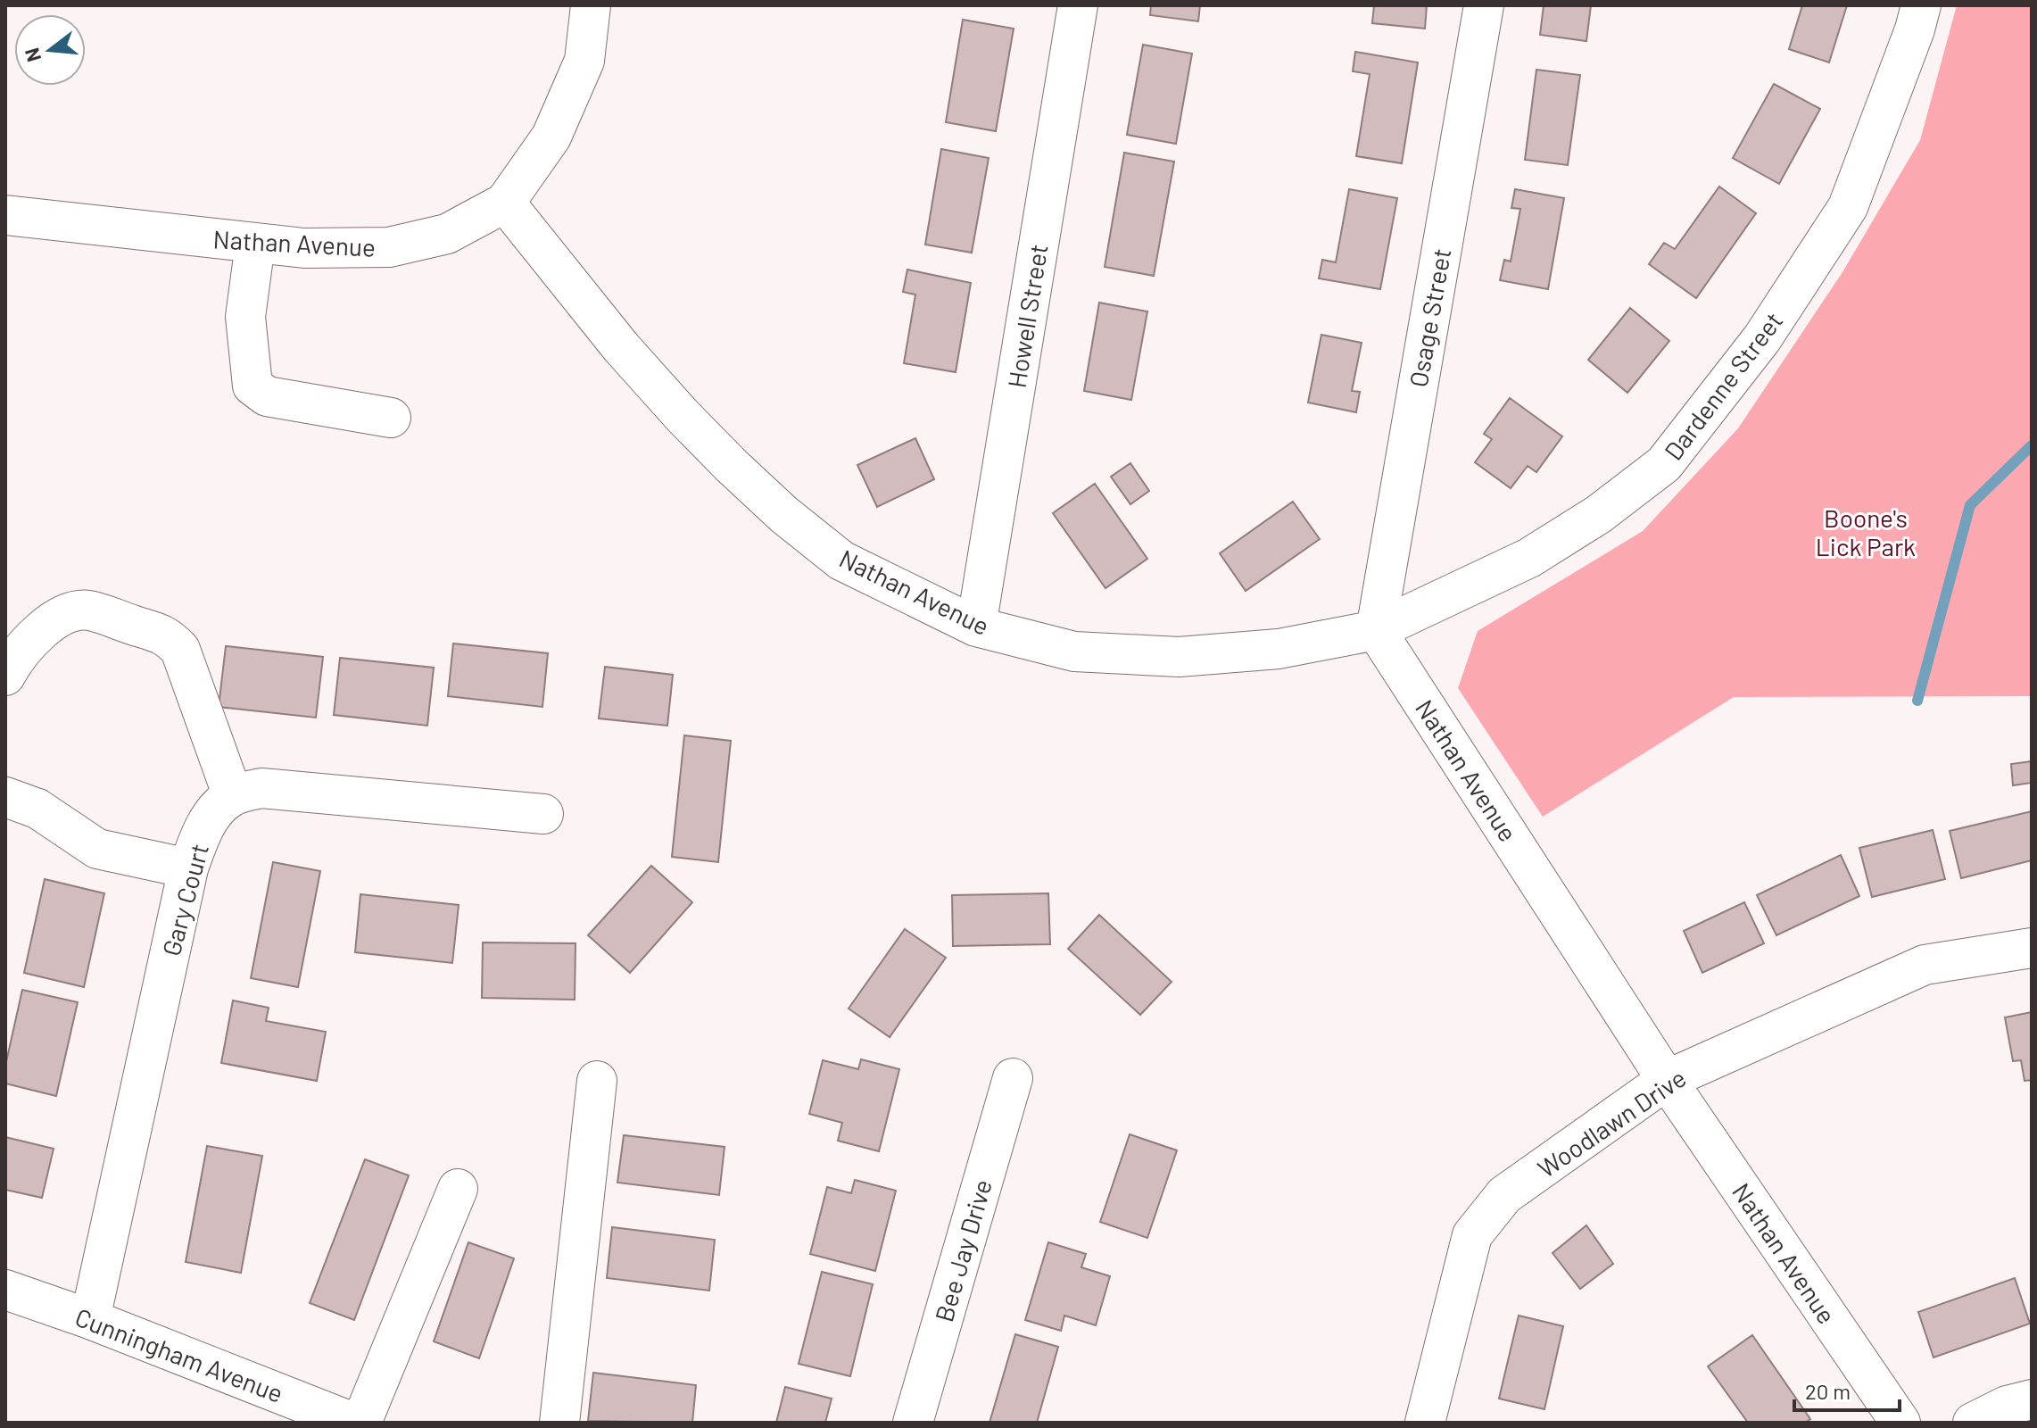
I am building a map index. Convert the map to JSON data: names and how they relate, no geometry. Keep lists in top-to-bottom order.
{
  "streets": {
    "street": [
      "Nathan Avenue",
      "Howell Street",
      "Osage Street",
      "Dardenne Street",
      "Gary Court",
      "Woodlawn Drive",
      "Bee Jay Drive",
      "Cunningham Avenue"
    ]
  },
  "crossings": [
    ["Nathan Avenue", "Howell Street"],
    ["Nathan Avenue", "Osage Street"],
    ["Nathan Avenue", "Dardenne Street"],
    ["Nathan Avenue", "Woodlawn Drive"],
    ["Osage Street", "Dardenne Street"],
    ["Gary Court", "Cunningham Avenue"]
  ],
  "parks": ["Boone's Lick Park"],
  "scale_bar": "20 m",
  "north": "left"
}
